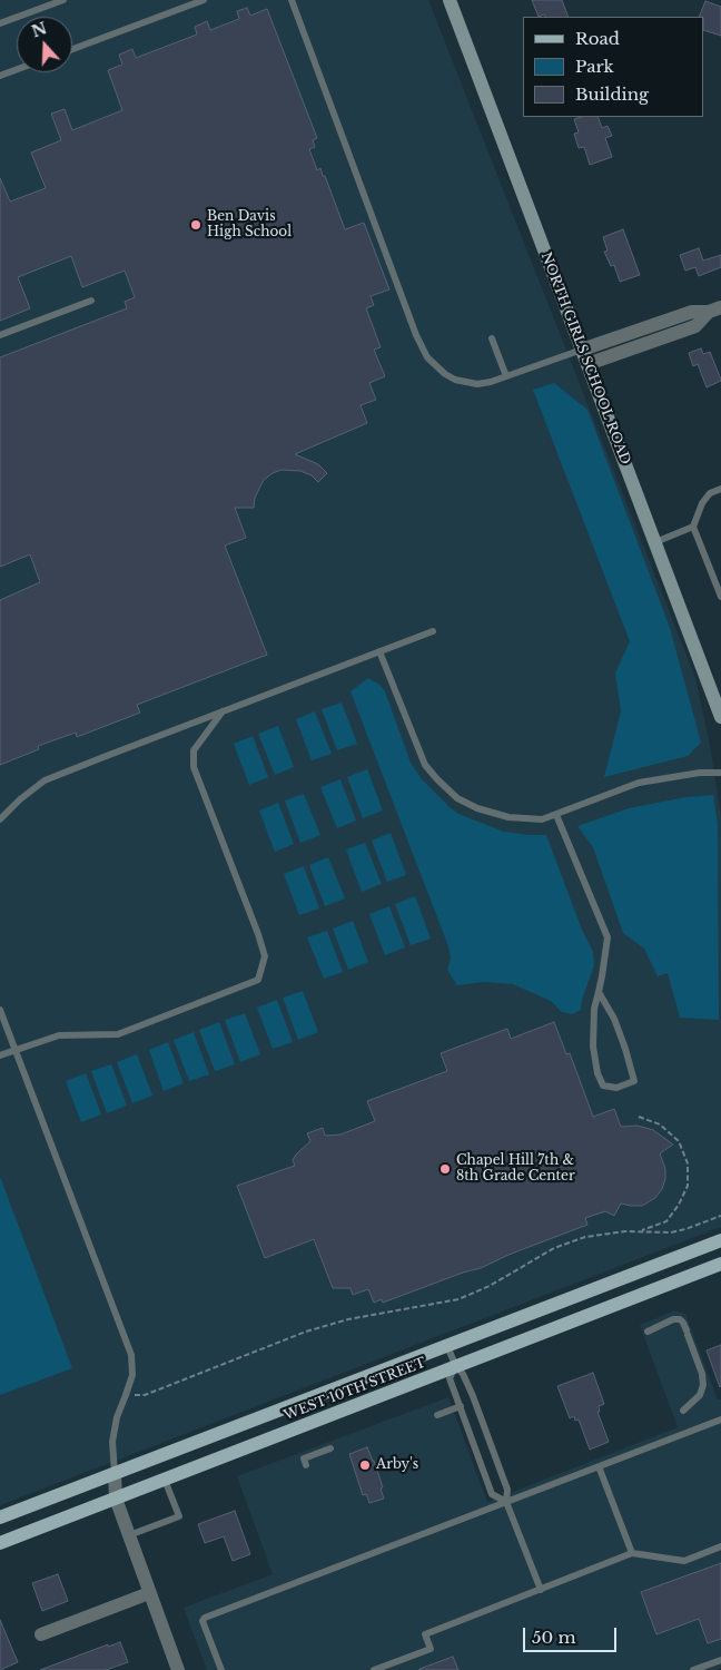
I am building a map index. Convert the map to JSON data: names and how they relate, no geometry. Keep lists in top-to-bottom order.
{
  "streets": {
    "main road": ["NORTH GIRLS SCHOOL ROAD", "WEST 10TH STREET"]
  },
  "places": ["Ben Davis High School", "Chapel Hill 7th & 8th Grade Center", "Arby's"],
  "legend": ["Road", "Park", "Building"],
  "scale_bar": "50 m",
  "north": "top"
}
